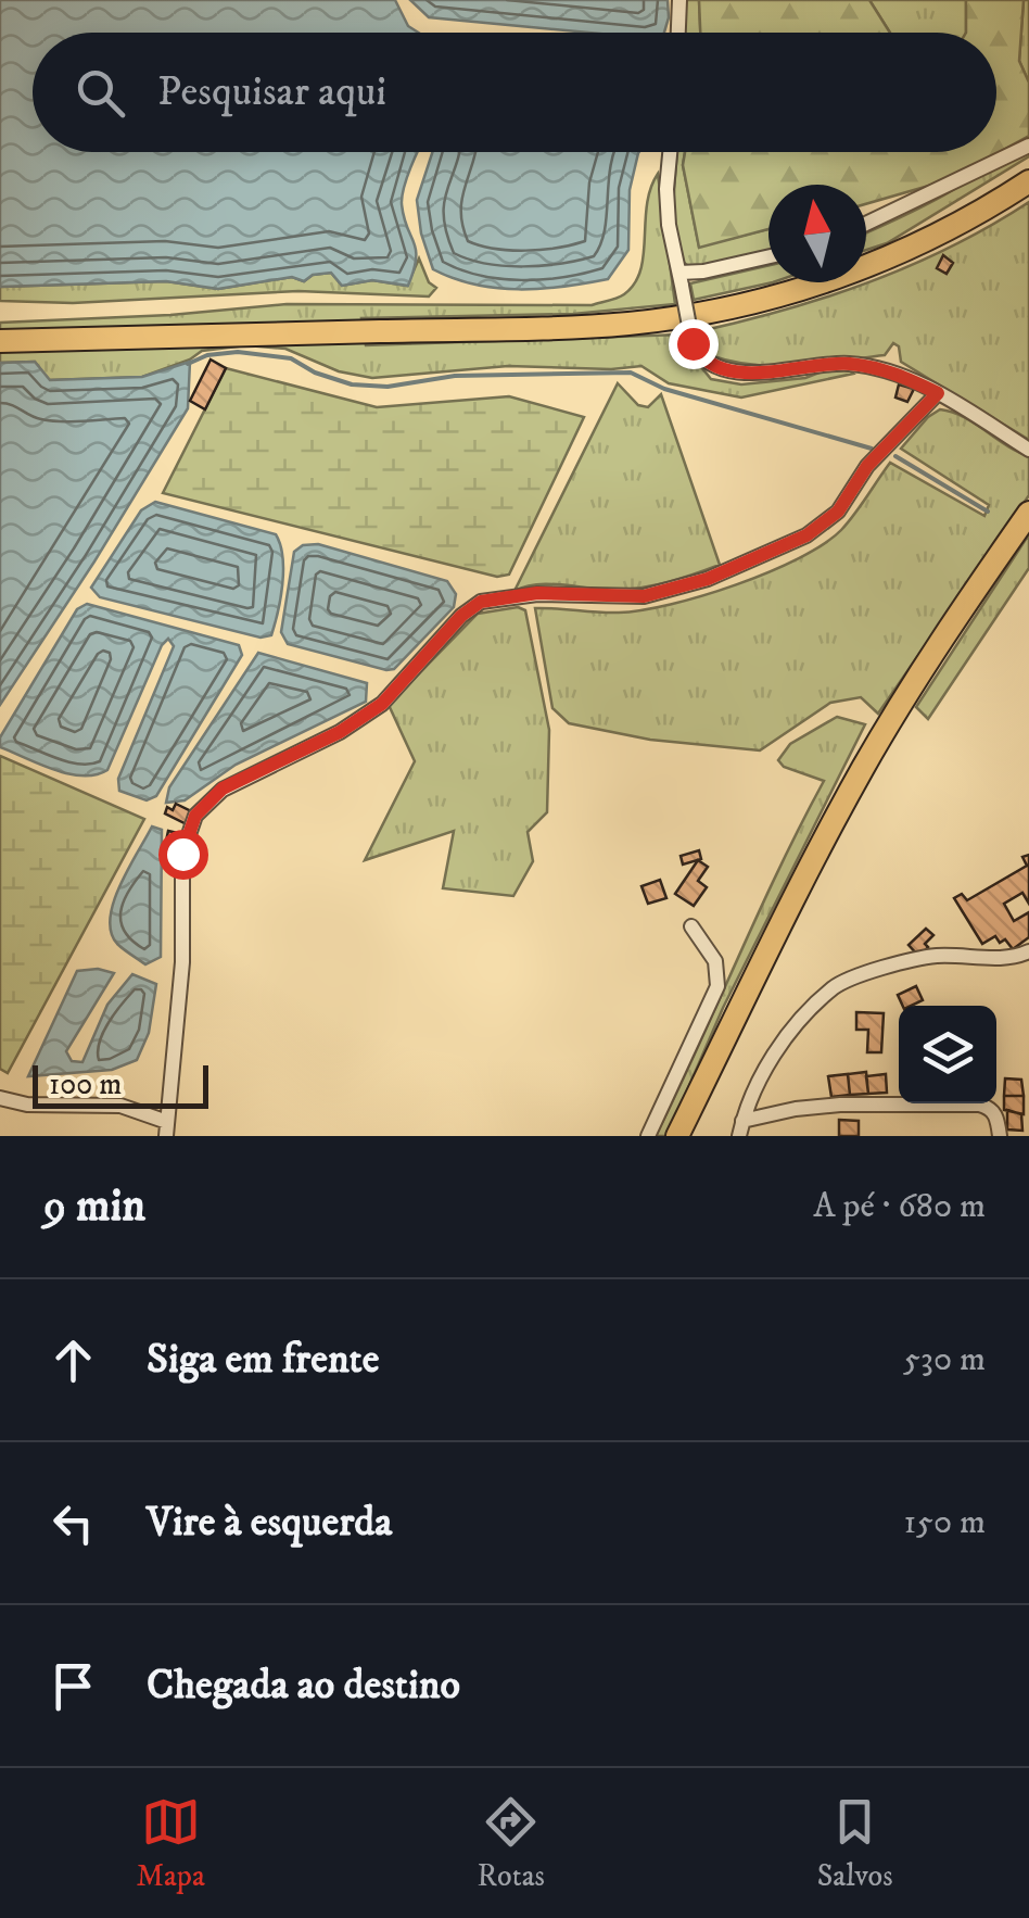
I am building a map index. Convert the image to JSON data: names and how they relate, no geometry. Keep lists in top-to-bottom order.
{
  "scale_bar": "100 m",
  "north": "top",
  "page": {
    "search": "Pesquisar aqui",
    "scale": "100 m",
    "heading": ["9 min", "A pé · 680 m"],
    "list": [
      ["Siga em frente", "530 m"],
      ["Vire à esquerda", "150 m"],
      "Chegada ao destino"
    ],
    "nav": ["Mapa", "Rotas", "Salvos"]
  }
}
